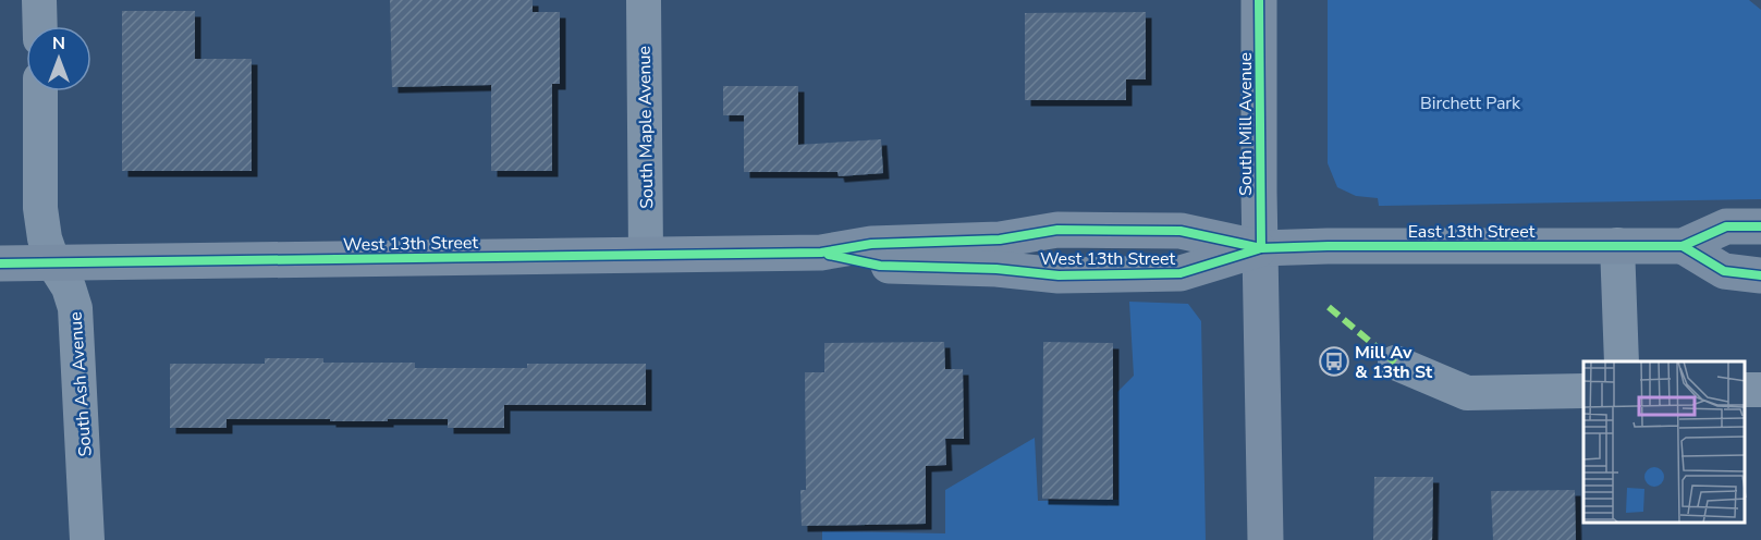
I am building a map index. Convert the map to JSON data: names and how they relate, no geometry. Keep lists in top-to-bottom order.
{
  "streets": {
    "street": [
      "South Mill Avenue",
      "South Maple Avenue",
      "East 13th Street",
      "West 13th Street",
      "South Ash Avenue"
    ]
  },
  "crossings": [
    ["South Mill Avenue", "East 13th Street"],
    ["South Mill Avenue", "West 13th Street"],
    ["South Maple Avenue", "West 13th Street"],
    ["East 13th Street", "West 13th Street"],
    ["West 13th Street", "South Ash Avenue"]
  ],
  "parks": ["Birchett Park"],
  "places": {
    "bus stop": ["Mill Av & 13th St"]
  },
  "north": "top"
}
